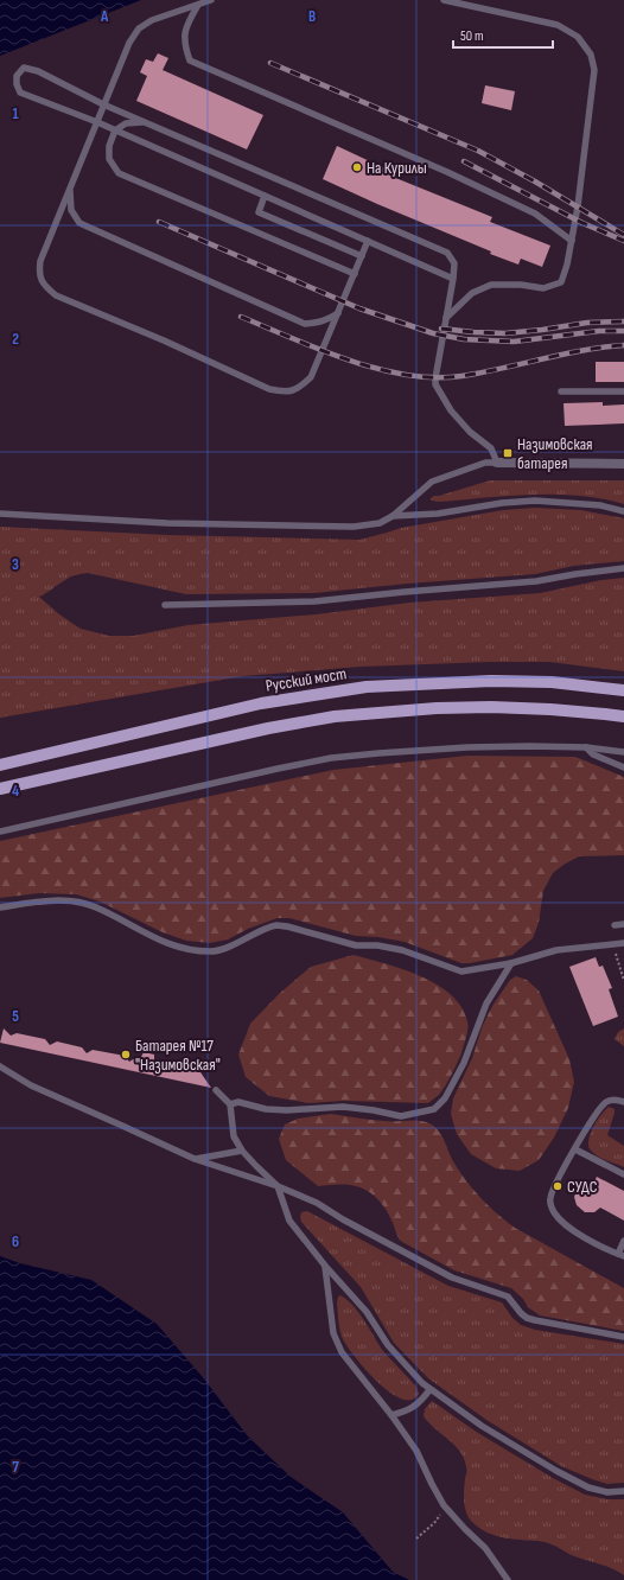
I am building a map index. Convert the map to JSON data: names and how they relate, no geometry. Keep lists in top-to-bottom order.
{
  "streets": {
    "main road": ["Русский мост"]
  },
  "places": {
    "other": ["На Курилы", "Батарея №17 \"Назимовская\"", "СУДС"],
    "transit": ["Назимовская батарея"]
  },
  "scale_bar": "50 m",
  "grid": {
    "columns": ["A", "B"],
    "rows": [
      "1",
      "2",
      "3",
      "4",
      "5",
      "6",
      "7"
    ]
  }
}
